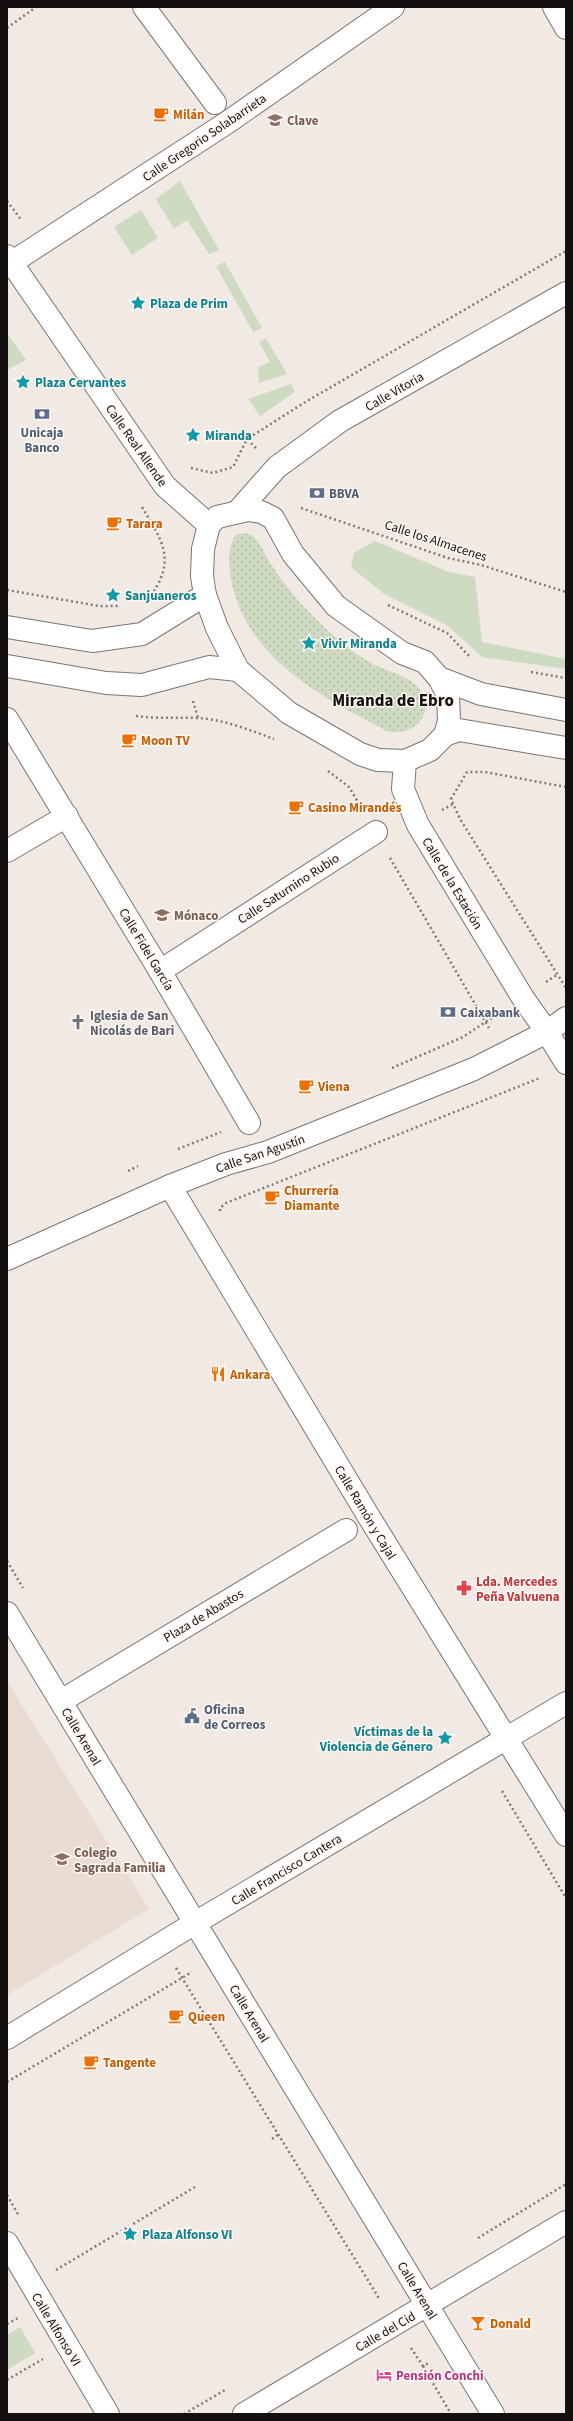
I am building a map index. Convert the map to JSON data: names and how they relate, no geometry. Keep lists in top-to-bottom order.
{
  "streets": {
    "street": [
      "Calle Gregorio Solabarrieta",
      "Calle Vitoria",
      "Calle Real Allende",
      "Calle de la Estación",
      "Calle Saturnino Rubio",
      "Calle Fidel García",
      "Calle San Agustín",
      "Calle Ramón y Cajal",
      "Plaza de Abastos",
      "Calle Arenal",
      "Calle Francisco Cantera",
      "Calle Alfonso VI",
      "Calle del Cid"
    ],
    "path": ["Calle los Almacenes"]
  },
  "crossings": [
    ["Calle Gregorio Solabarrieta", "Calle Real Allende"],
    ["Calle de la Estación", "Calle San Agustín"],
    ["Calle Saturnino Rubio", "Calle Fidel García"],
    ["Calle San Agustín", "Calle Ramón y Cajal"],
    ["Calle Ramón y Cajal", "Calle Francisco Cantera"],
    ["Plaza de Abastos", "Calle Arenal"],
    ["Calle Arenal", "Calle Francisco Cantera"],
    ["Calle Arenal", "Calle del Cid"]
  ],
  "districts": ["Miranda de Ebro"],
  "places": {
    "cafe": [
      "Milán",
      "Tarara",
      "Moon TV",
      "Casino Mirandés",
      "Viena",
      "Churrería Diamante",
      "Queen",
      "Tangente"
    ],
    "school or university": ["Clave", "Mónaco", "Colegio Sagrada Familia"],
    "place": [
      "Plaza de Prim",
      "Plaza Cervantes",
      "Miranda",
      "Sanjuaneros",
      "Vivir Miranda",
      "Víctimas de la Violencia de Género",
      "Plaza Alfonso VI"
    ],
    "bank": ["Unicaja Banco", "BBVA", "Caixabank"],
    "church": ["Iglesia de San Nicolás de Bari"],
    "restaurant": ["Ankara"],
    "pharmacy": ["Lda. Mercedes Peña Valvuena"],
    "public building": ["Oficina de Correos"],
    "bar": ["Donald"],
    "hotel": ["Pensión Conchi"]
  }
}
